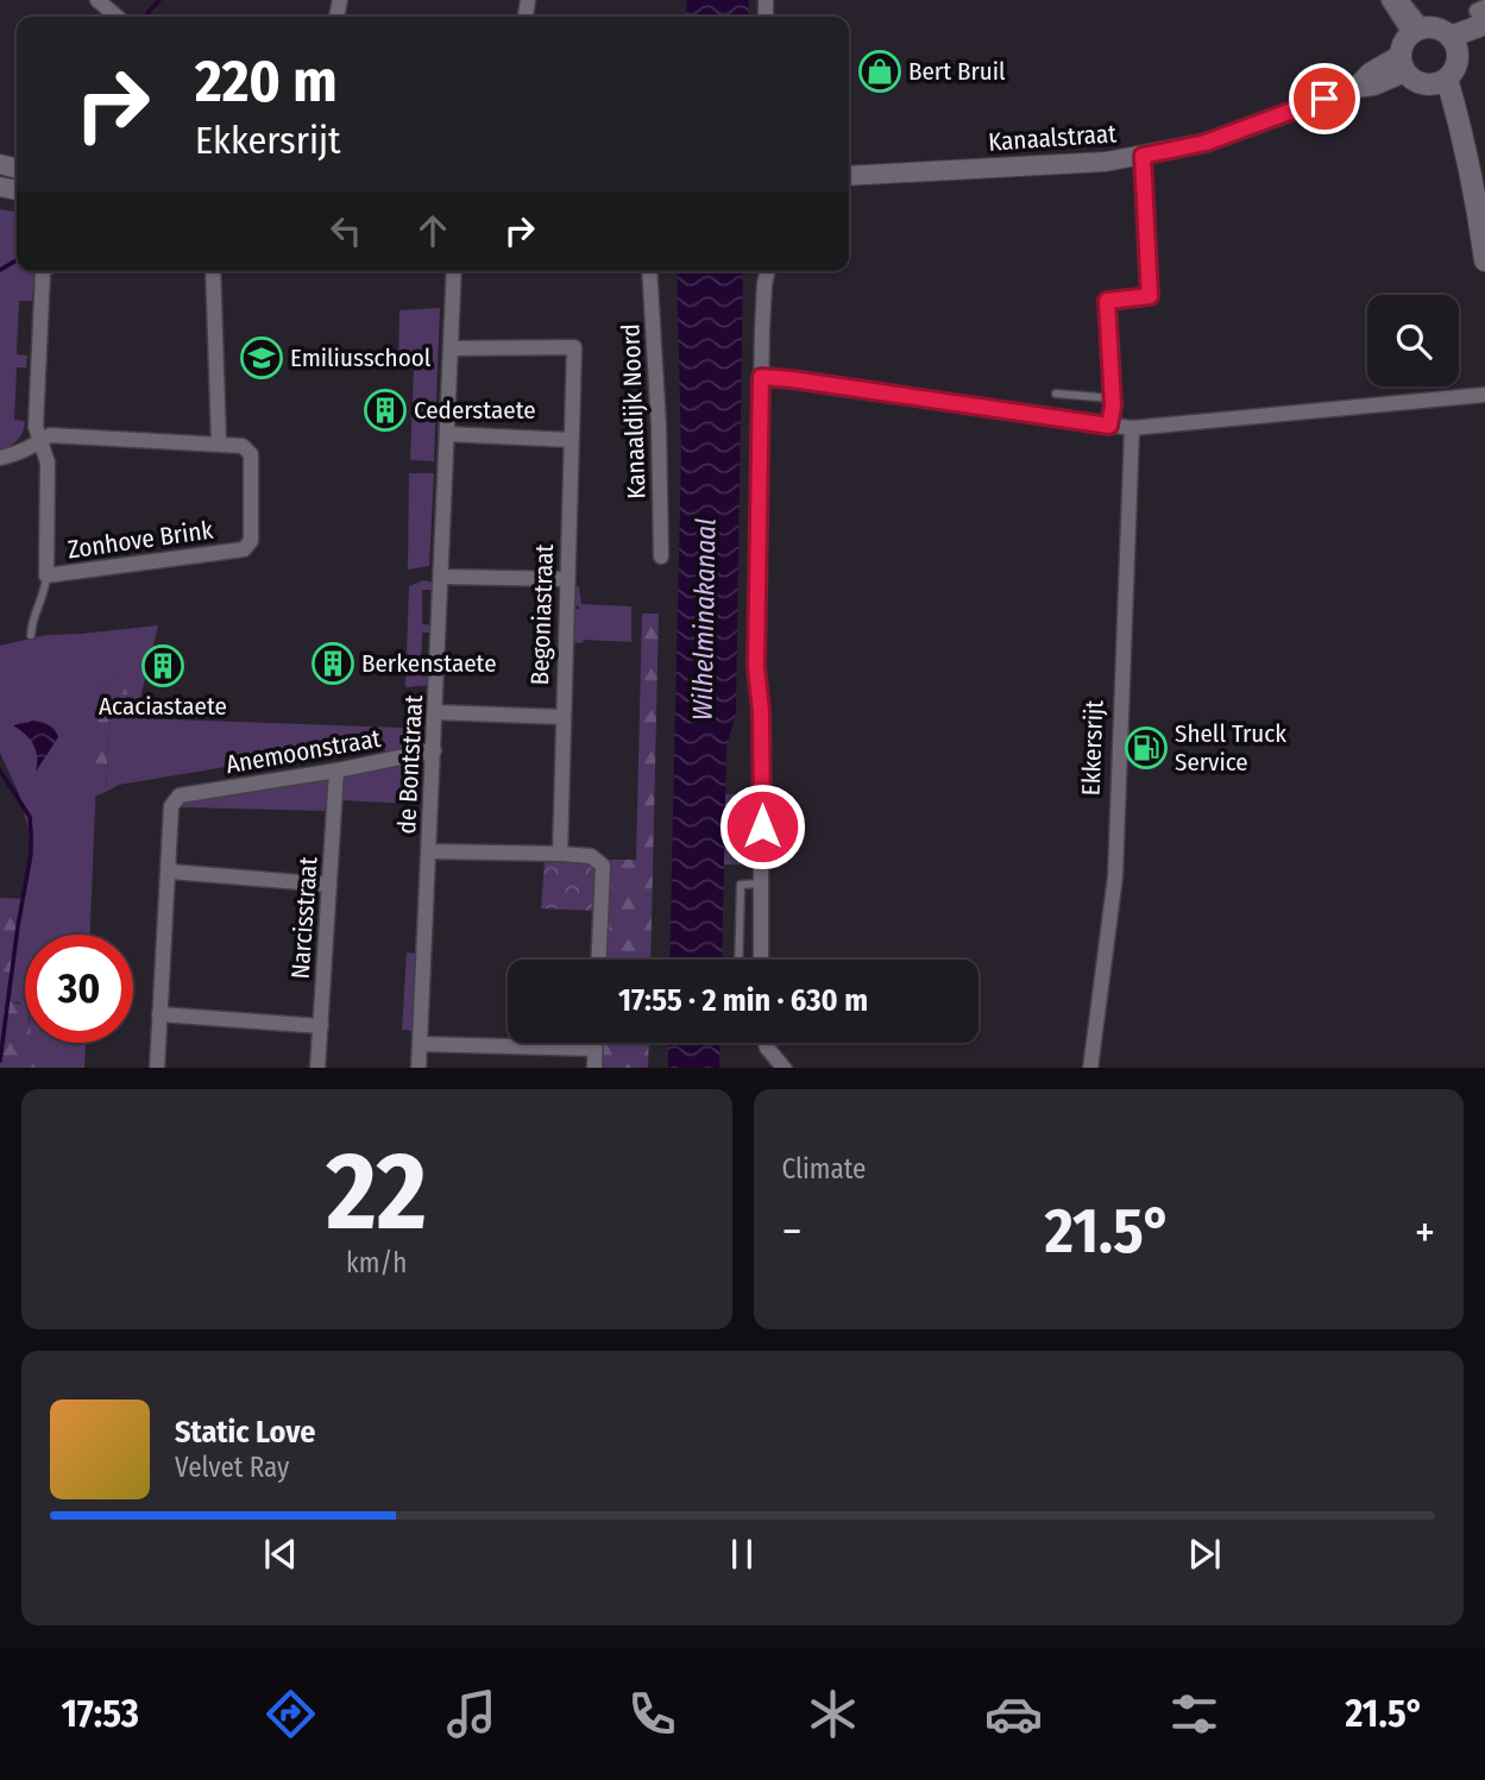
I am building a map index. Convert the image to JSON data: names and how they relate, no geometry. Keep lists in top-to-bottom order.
{
  "streets": {
    "street": [
      "Kanaalstraat",
      "Kanaaldijk Noord",
      "Zonhove Brink",
      "Begoniastraat",
      "Ekkersrijt",
      "Anemoonstraat",
      "de Bontstraat",
      "Narcisstraat"
    ]
  },
  "crossings": [
    ["Begoniastraat", "de Bontstraat"],
    ["Anemoonstraat", "de Bontstraat"],
    ["Anemoonstraat", "Narcisstraat"]
  ],
  "water": ["Wilhelminakanaal"],
  "places": {
    "shop": ["Bert Bruil"],
    "school or university": ["Emiliusschool"],
    "building": ["Cederstaete", "Berkenstaete", "Acaciastaete"],
    "fuel station": ["Shell Truck Service"]
  },
  "page": {
    "turn": ["220 m", "Ekkersrijt"],
    "limit": "30",
    "trip": "17:55 · 2 min · 630 m",
    "tile": [
      ["22", "km/h"],
      "Climate"
    ],
    "heat": ["−", "21.5°", "+"],
    "song": ["Static Love", "Velvet Ray"],
    "tabs": ["17:53", "21.5°"]
  }
}
